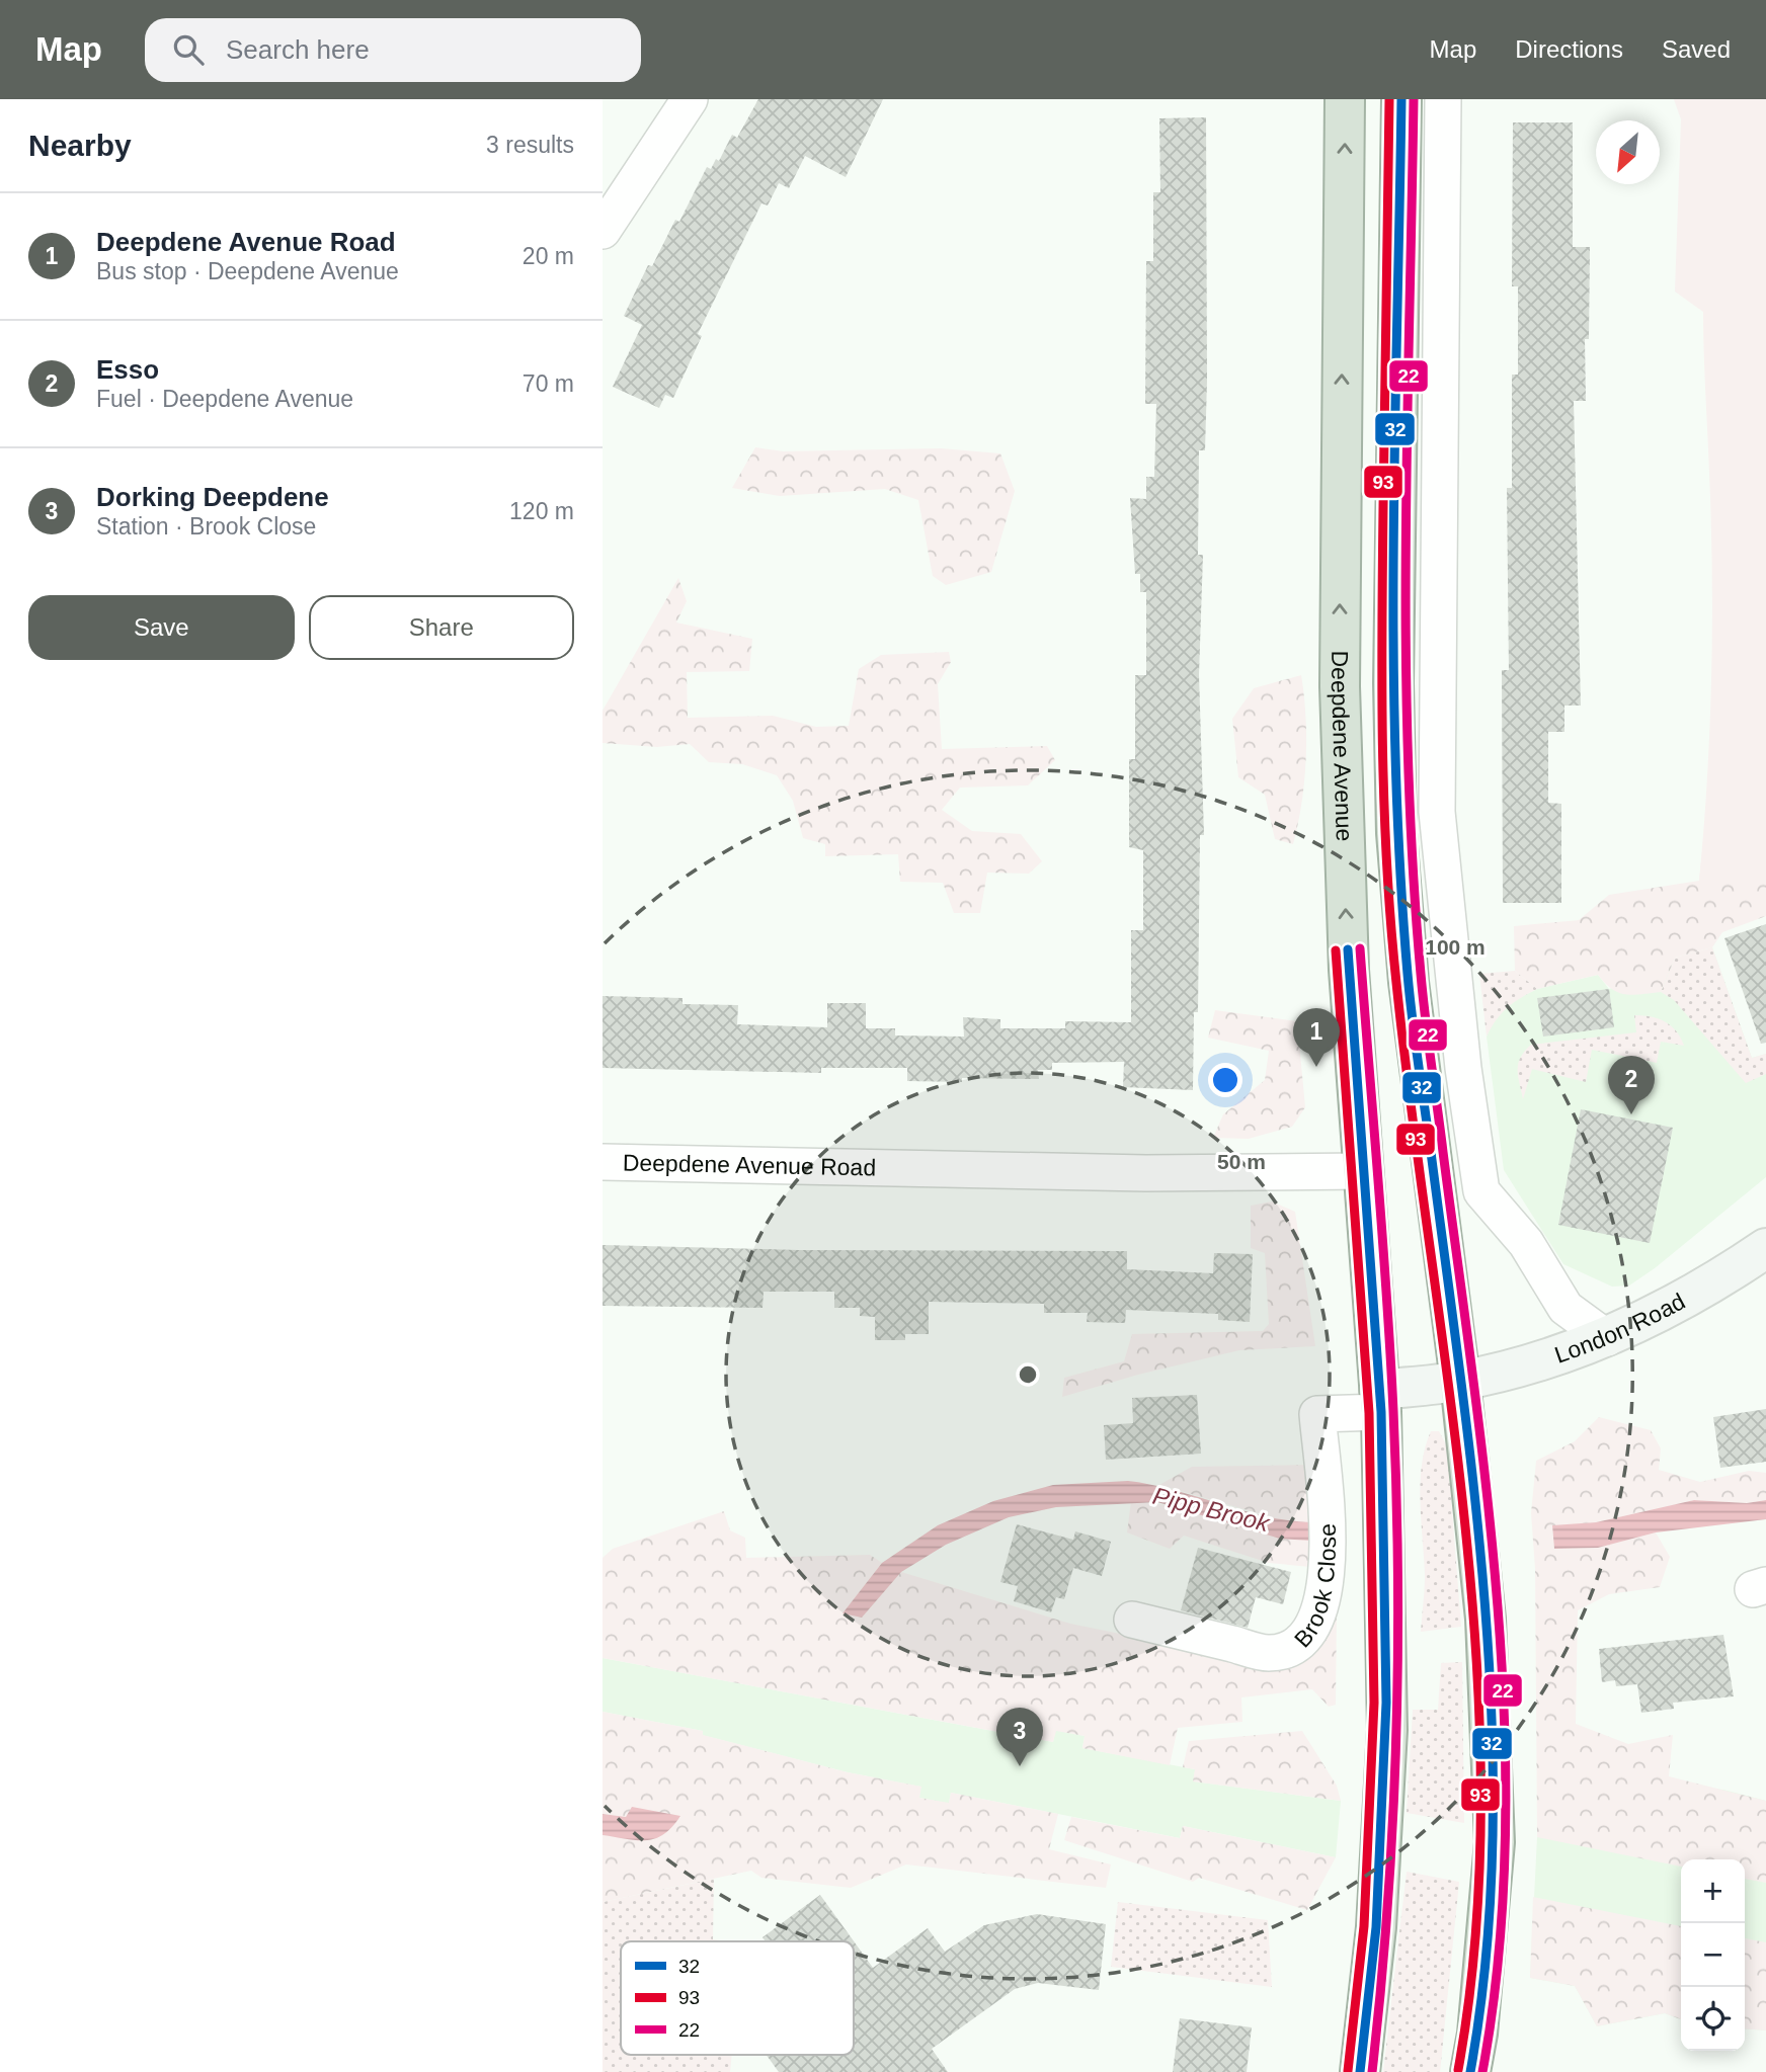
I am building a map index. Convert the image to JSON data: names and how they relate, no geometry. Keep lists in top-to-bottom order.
{
  "streets": {
    "highway": ["Deepdene Avenue"],
    "street": ["Deepdene Avenue Road", "London Road", "Brook Close"]
  },
  "crossings": [
    ["Deepdene Avenue", "Deepdene Avenue Road"],
    ["Deepdene Avenue", "London Road"],
    ["Deepdene Avenue", "Brook Close"],
    ["London Road", "Brook Close"]
  ],
  "water": ["Pipp Brook"],
  "lines": ["transit line 32", "transit line 93", "transit line 22"],
  "legend": ["32", "93", "22"],
  "north": "bottom left",
  "page": {
    "header": "Map",
    "search": "Search here",
    "nav": ["Map", "Directions", "Saved"],
    "heading": ["Nearby", "3 results"],
    "list": [
      {
        "mark": "1",
        "name": "Deepdene Avenue Road",
        "note": "Bus stop · Deepdene Avenue",
        "value": "20 m"
      },
      {
        "mark": "2",
        "name": "Esso",
        "note": "Fuel · Deepdene Avenue",
        "value": "70 m"
      },
      {
        "mark": "3",
        "name": "Dorking Deepdene",
        "note": "Station · Brook Close",
        "value": "120 m"
      }
    ],
    "buttons": ["Save", "Share"],
    "pins": ["1", "2", "3"],
    "map_buttons": ["+", "−"]
  },
  "rings": ["100 m", "50 m"]
}
